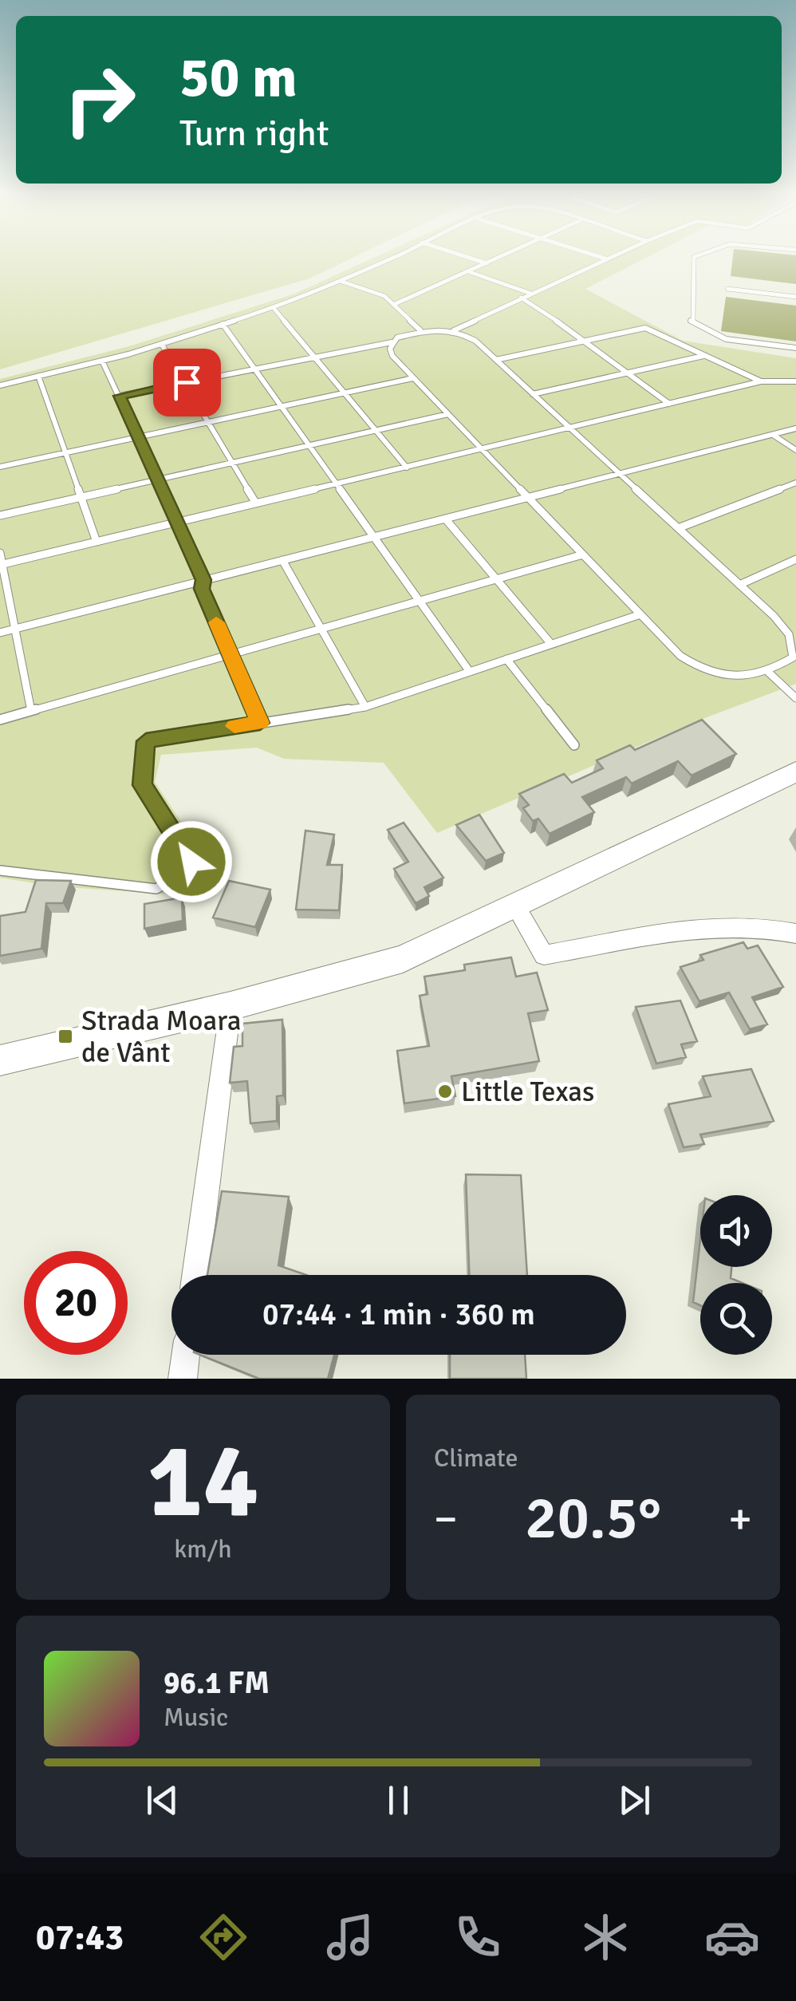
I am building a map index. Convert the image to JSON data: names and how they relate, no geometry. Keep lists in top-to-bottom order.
{
  "places": {
    "transit": ["Strada Moara de Vânt"],
    "other": ["Little Texas"]
  },
  "page": {
    "turn": ["50 m", "Turn right"],
    "limit": "20",
    "trip": "07:44 · 1 min · 360 m",
    "tile": [
      ["14", "km/h"],
      "Climate"
    ],
    "heat": ["−", "20.5°", "+"],
    "song": ["96.1 FM", "Music"],
    "tabs": "07:43"
  }
}
